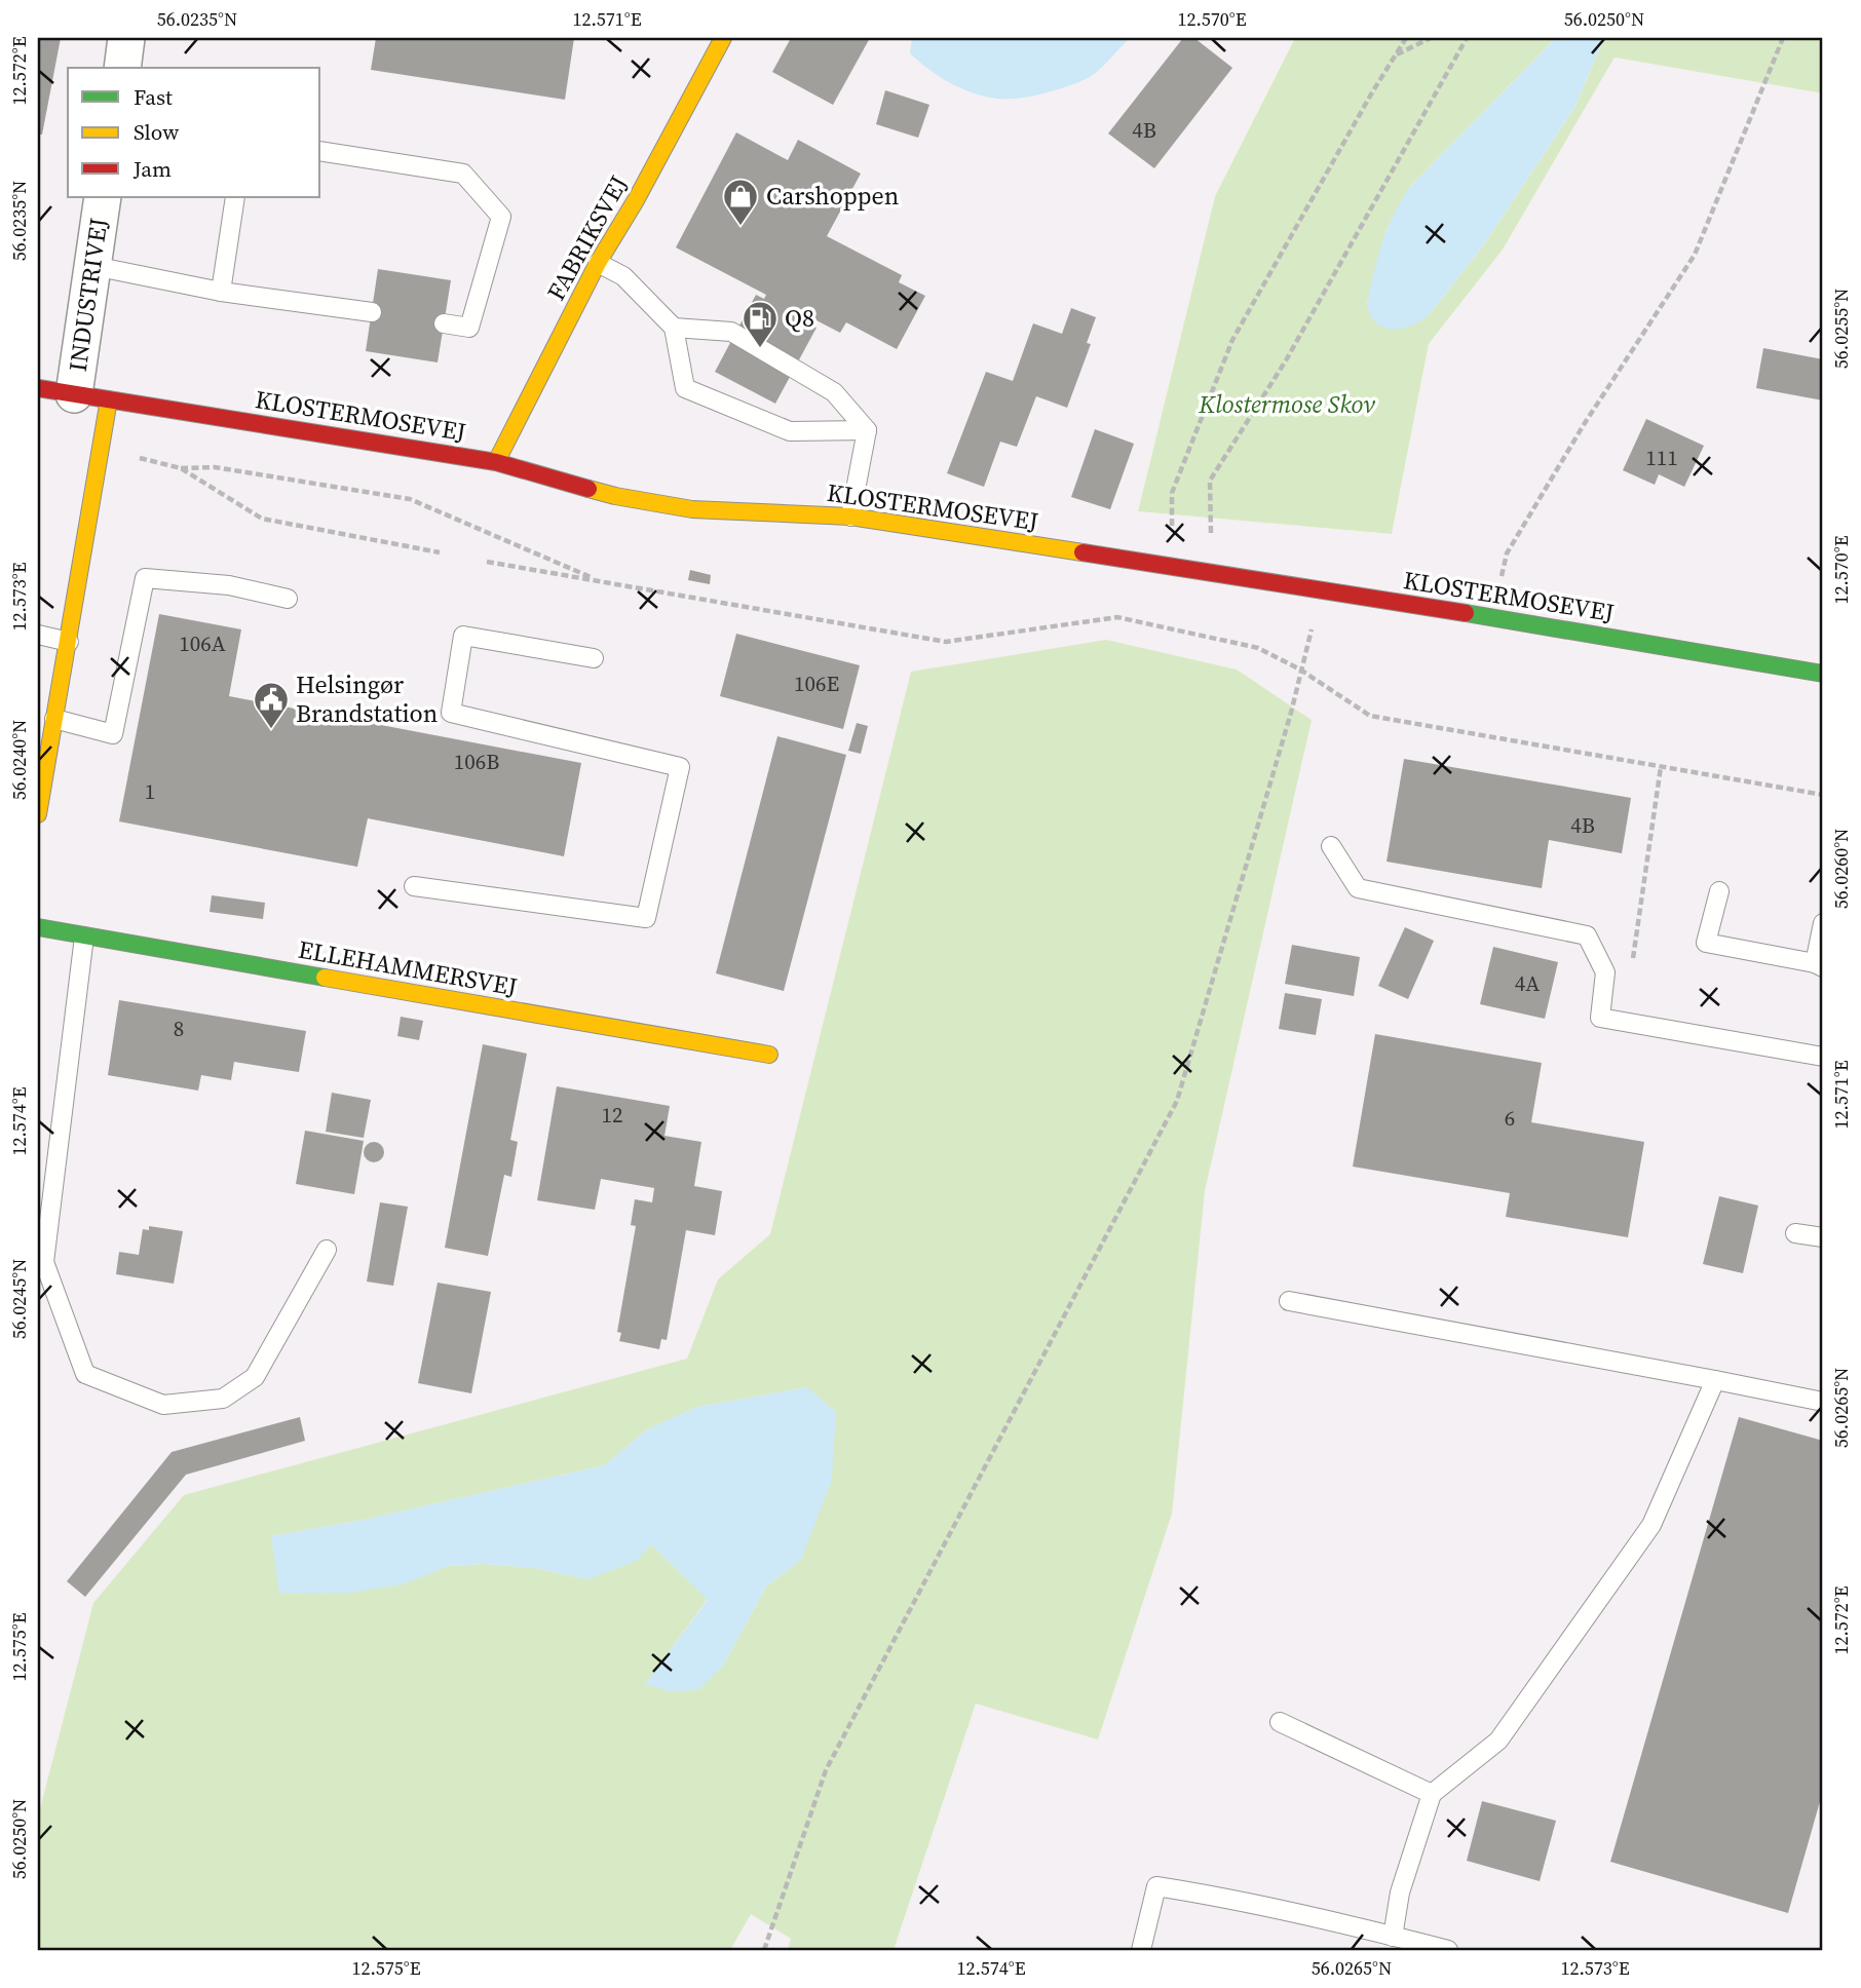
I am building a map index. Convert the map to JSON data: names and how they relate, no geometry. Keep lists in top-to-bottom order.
{
  "streets": {
    "main road": ["FABRIKSVEJ", "KLOSTERMOSEVEJ", "ELLEHAMMERSVEJ"],
    "street": ["INDUSTRIVEJ"]
  },
  "crossings": [
    ["FABRIKSVEJ", "KLOSTERMOSEVEJ"],
    ["INDUSTRIVEJ", "KLOSTERMOSEVEJ"]
  ],
  "parks": ["Klostermose Skov"],
  "places": {
    "shop": ["Carshoppen"],
    "fuel station": ["Q8"],
    "public building": ["Helsingør Brandstation"]
  },
  "house_numbers": [
    "4B",
    "111",
    "106A",
    "106E",
    "106B",
    "1",
    "4B",
    "4A",
    "8",
    "12",
    "6"
  ],
  "legend": ["Fast", "Slow", "Jam"],
  "coordinates": [
    "56.0235°N",
    "12.571°E",
    "12.570°E",
    "56.0250°N",
    "12.572°E",
    "56.0255°N",
    "12.573°E",
    "56.0240°N",
    "56.0260°N",
    "12.574°E",
    "56.0245°N",
    "56.0265°N",
    "12.575°E"
  ]
}
